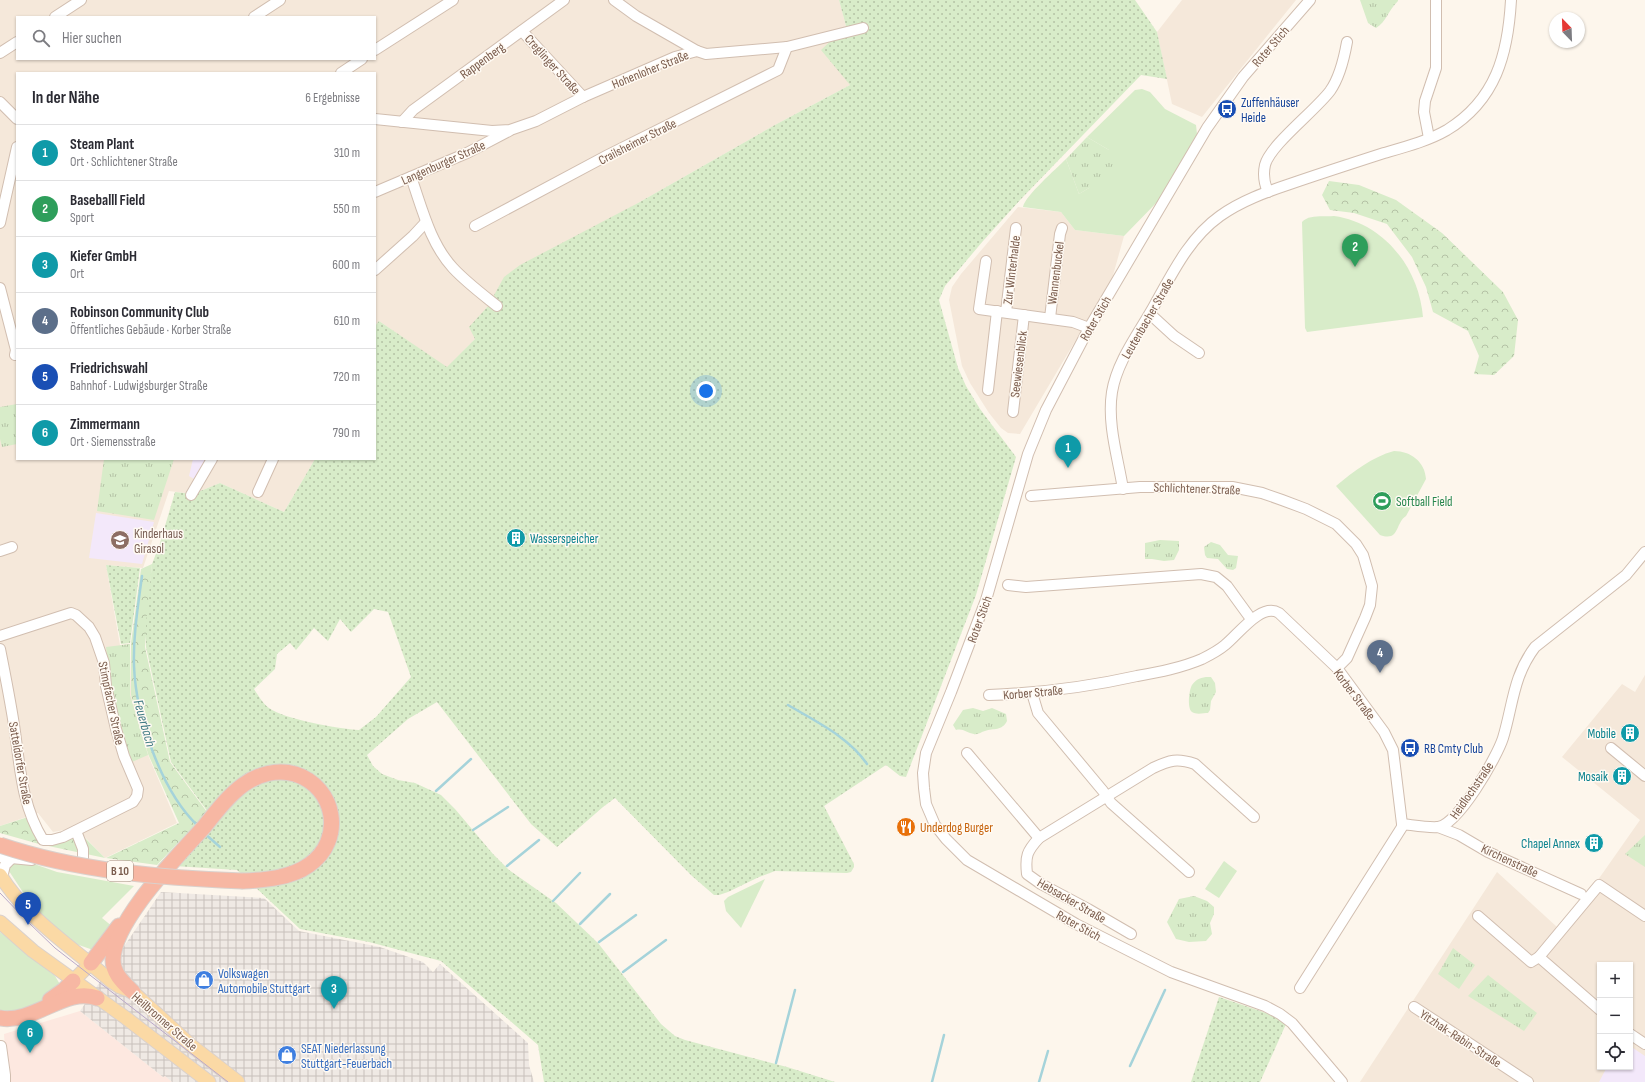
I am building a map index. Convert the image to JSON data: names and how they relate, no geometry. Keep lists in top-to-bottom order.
{
  "streets": {
    "highway": ["B 10"],
    "main road": ["Heilbronner Straße"],
    "street": [
      "Roter Stich",
      "Rappenberg",
      "Creglinger Straße",
      "Hohenloher Straße",
      "Crailsheimer Straße",
      "Langenburger Straße",
      "Zur Winterhalde",
      "Wannenbuckel",
      "Leutenbacher Straße",
      "Seewiesenblick",
      "Schlichtener Straße",
      "Korber Straße",
      "Stimpfacher Straße",
      "Satteldorfer Straße",
      "Heidlochstraße",
      "Kirchenstraße",
      "Hebsacker Straße",
      "Yitzhak-Rabin-Straße"
    ]
  },
  "crossings": [
    ["Rappenberg", "Creglinger Straße"],
    ["Rappenberg", "Hohenloher Straße"],
    ["Creglinger Straße", "Hohenloher Straße"],
    ["Hohenloher Straße", "Crailsheimer Straße"],
    ["Hohenloher Straße", "Langenburger Straße"],
    ["Leutenbacher Straße", "Schlichtener Straße"],
    ["Schlichtener Straße", "Korber Straße"],
    ["Korber Straße", "Heidlochstraße"],
    ["Stimpfacher Straße", "Satteldorfer Straße"],
    ["Heidlochstraße", "Kirchenstraße"],
    ["B 10", "Heilbronner Straße"]
  ],
  "water": ["Feuerbach"],
  "places": {
    "bus stop": ["Zuffenhäuser Heide", "RB Cmty Club"],
    "sports": ["Softball Field"],
    "building": [
      "Wasserspeicher",
      "Mobile",
      "Mosaik",
      "Chapel Annex"
    ],
    "school or university": ["Kinderhaus Girasol"],
    "restaurant": ["Underdog Burger"],
    "shop": ["Volkswagen Automobile Stuttgart", "SEAT Niederlassung Stuttgart-Feuerbach"]
  },
  "north": "top left",
  "page": {
    "search": "Hier suchen",
    "heading": ["In der Nähe", "6 Ergebnisse"],
    "list": [
      {
        "mark": "1",
        "name": "Steam Plant",
        "note": "Ort · Schlichtener Straße",
        "value": "310 m"
      },
      {
        "mark": "2",
        "name": "Baseballl Field",
        "note": "Sport",
        "value": "550 m"
      },
      {
        "mark": "3",
        "name": "Kiefer GmbH",
        "note": "Ort",
        "value": "600 m"
      },
      {
        "mark": "4",
        "name": "Robinson Community Club",
        "note": "Öffentliches Gebäude · Korber Straße",
        "value": "610 m"
      },
      {
        "mark": "5",
        "name": "Friedrichswahl",
        "note": "Bahnhof · Ludwigsburger Straße",
        "value": "720 m"
      },
      {
        "mark": "6",
        "name": "Zimmermann",
        "note": "Ort · Siemensstraße",
        "value": "790 m"
      }
    ],
    "pins": [
      "2",
      "1",
      "4",
      "5",
      "3",
      "6"
    ],
    "map_buttons": ["+", "−"]
  }
}
